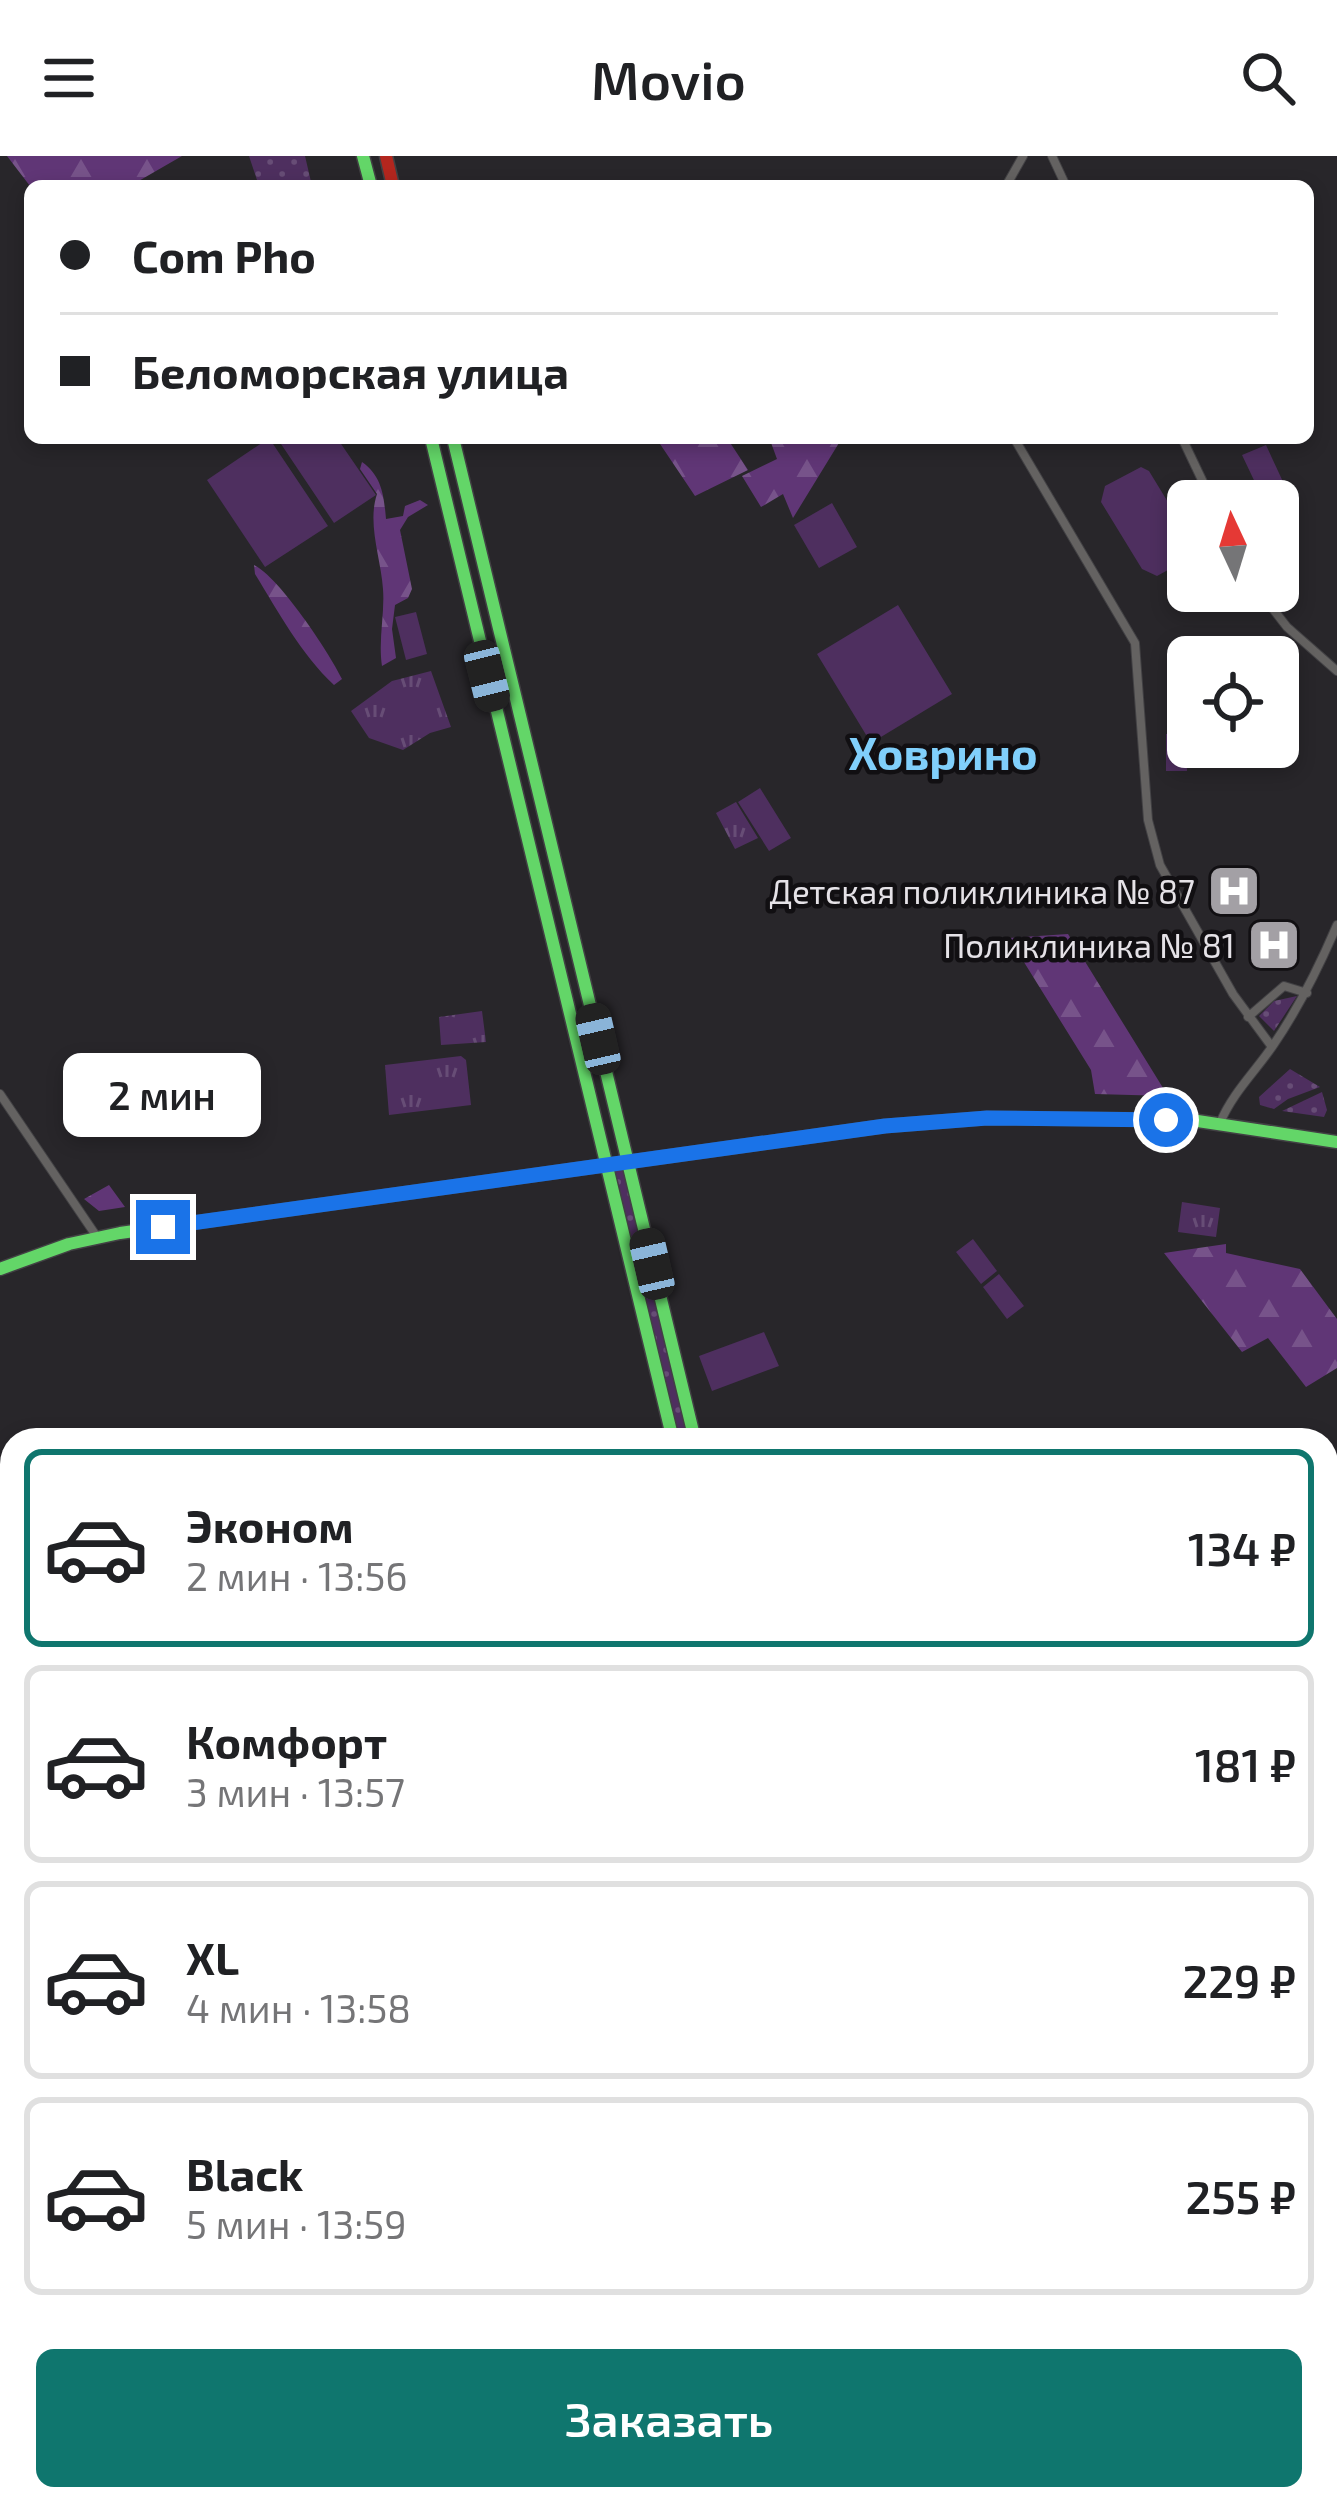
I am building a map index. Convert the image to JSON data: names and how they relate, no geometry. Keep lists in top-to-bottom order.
{
  "districts": ["Ховрино"],
  "places": {
    "hospital": ["Детская поликлиника № 87", "Поликлиника № 81"]
  },
  "north": "top",
  "page": {
    "header": "Movio",
    "banner": ["Com Pho", "Беломорская улица"],
    "bubble": "2 мин",
    "list": [
      {
        "name": "Эконом",
        "note": "2 мин · 13:56",
        "value": "134 ₽"
      },
      {
        "name": "Комфорт",
        "note": "3 мин · 13:57",
        "value": "181 ₽"
      },
      {
        "name": "XL",
        "note": "4 мин · 13:58",
        "value": "229 ₽"
      },
      {
        "name": "Black",
        "note": "5 мин · 13:59",
        "value": "255 ₽"
      }
    ],
    "buttons": "Заказать"
  }
}
